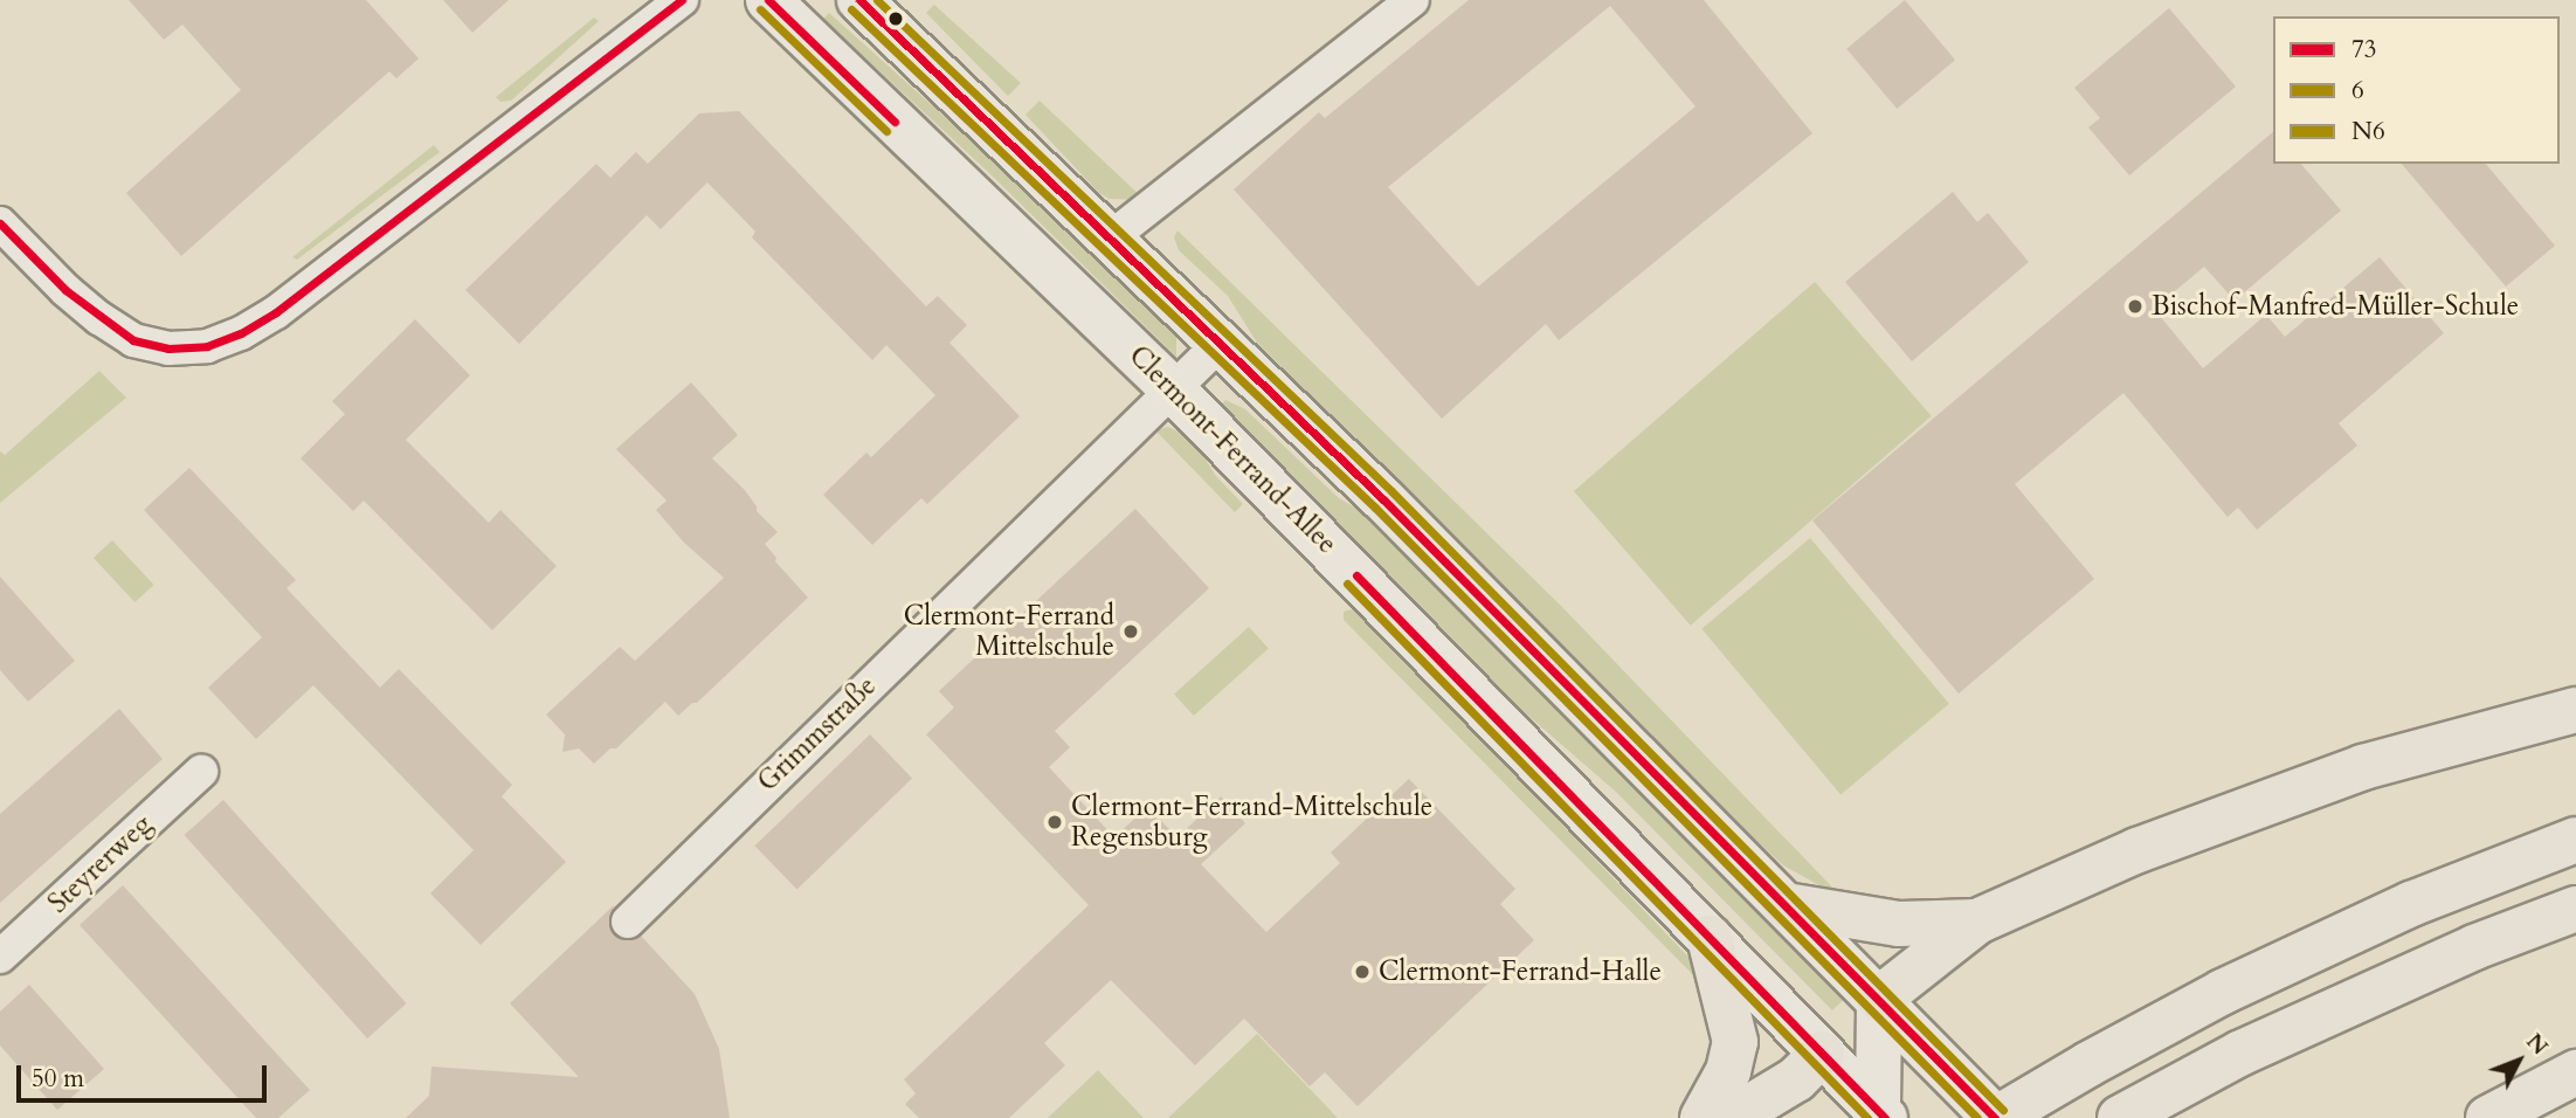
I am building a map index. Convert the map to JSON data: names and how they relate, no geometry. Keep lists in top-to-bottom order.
{
  "streets": {
    "street": ["Clermont-Ferrand-Allee", "Grimmstraße", "Steyrerweg"]
  },
  "crossings": [
    ["Clermont-Ferrand-Allee", "Grimmstraße"]
  ],
  "places": [
    "Bischof-Manfred-Müller-Schule",
    "Clermont-Ferrand Mittelschule",
    "Clermont-Ferrand-Mittelschule Regensburg",
    "Clermont-Ferrand-Halle"
  ],
  "lines": ["transit line 73", "transit line N6", "transit line 6"],
  "legend": ["73", "6", "N6"],
  "scale_bar": "50 m",
  "north": "top right"
}
